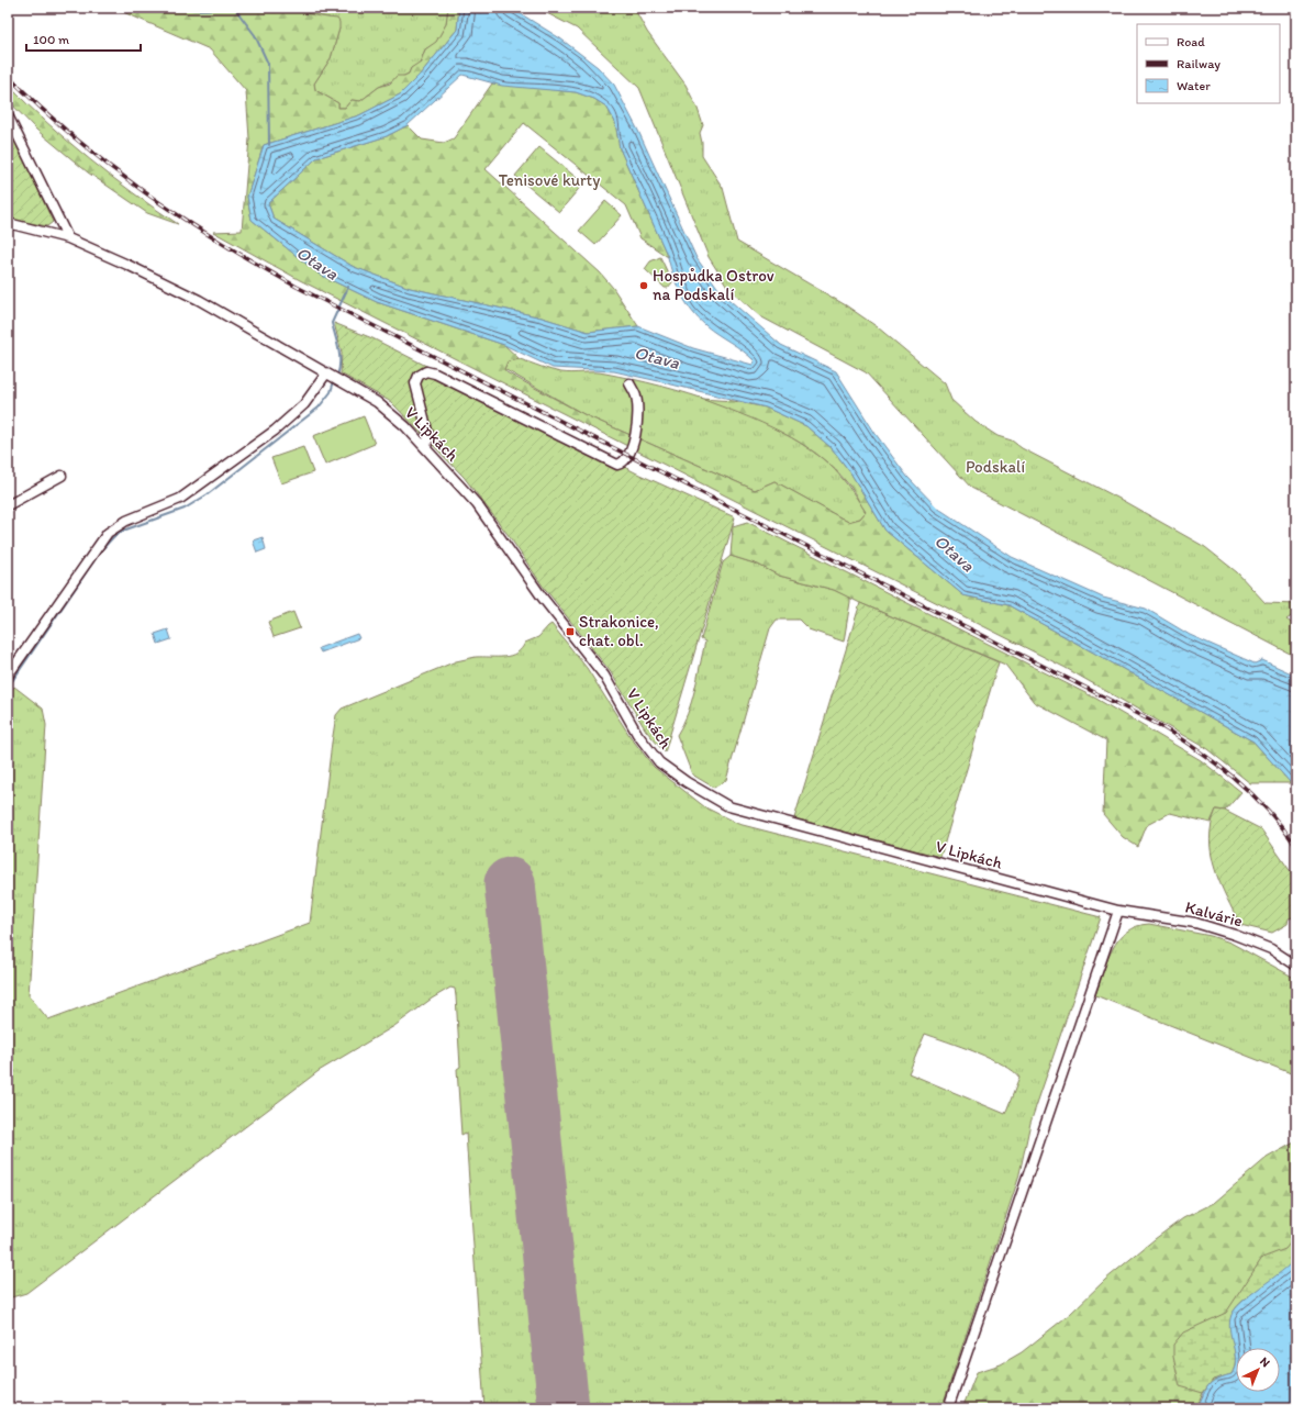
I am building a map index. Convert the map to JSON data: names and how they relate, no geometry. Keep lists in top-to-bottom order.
{
  "streets": {
    "street": ["V Lipkách", "Kalvárie"]
  },
  "crossings": [
    ["V Lipkách", "Kalvárie"]
  ],
  "water": ["Otava"],
  "parks": ["Tenisové kurty", "Podskalí"],
  "places": {
    "other": ["Hospůdka Ostrov na Podskalí"],
    "transit": ["Strakonice, chat. obl."]
  },
  "legend": ["Road", "Railway", "Water"],
  "scale_bar": "100 m",
  "north": "top right"
}
